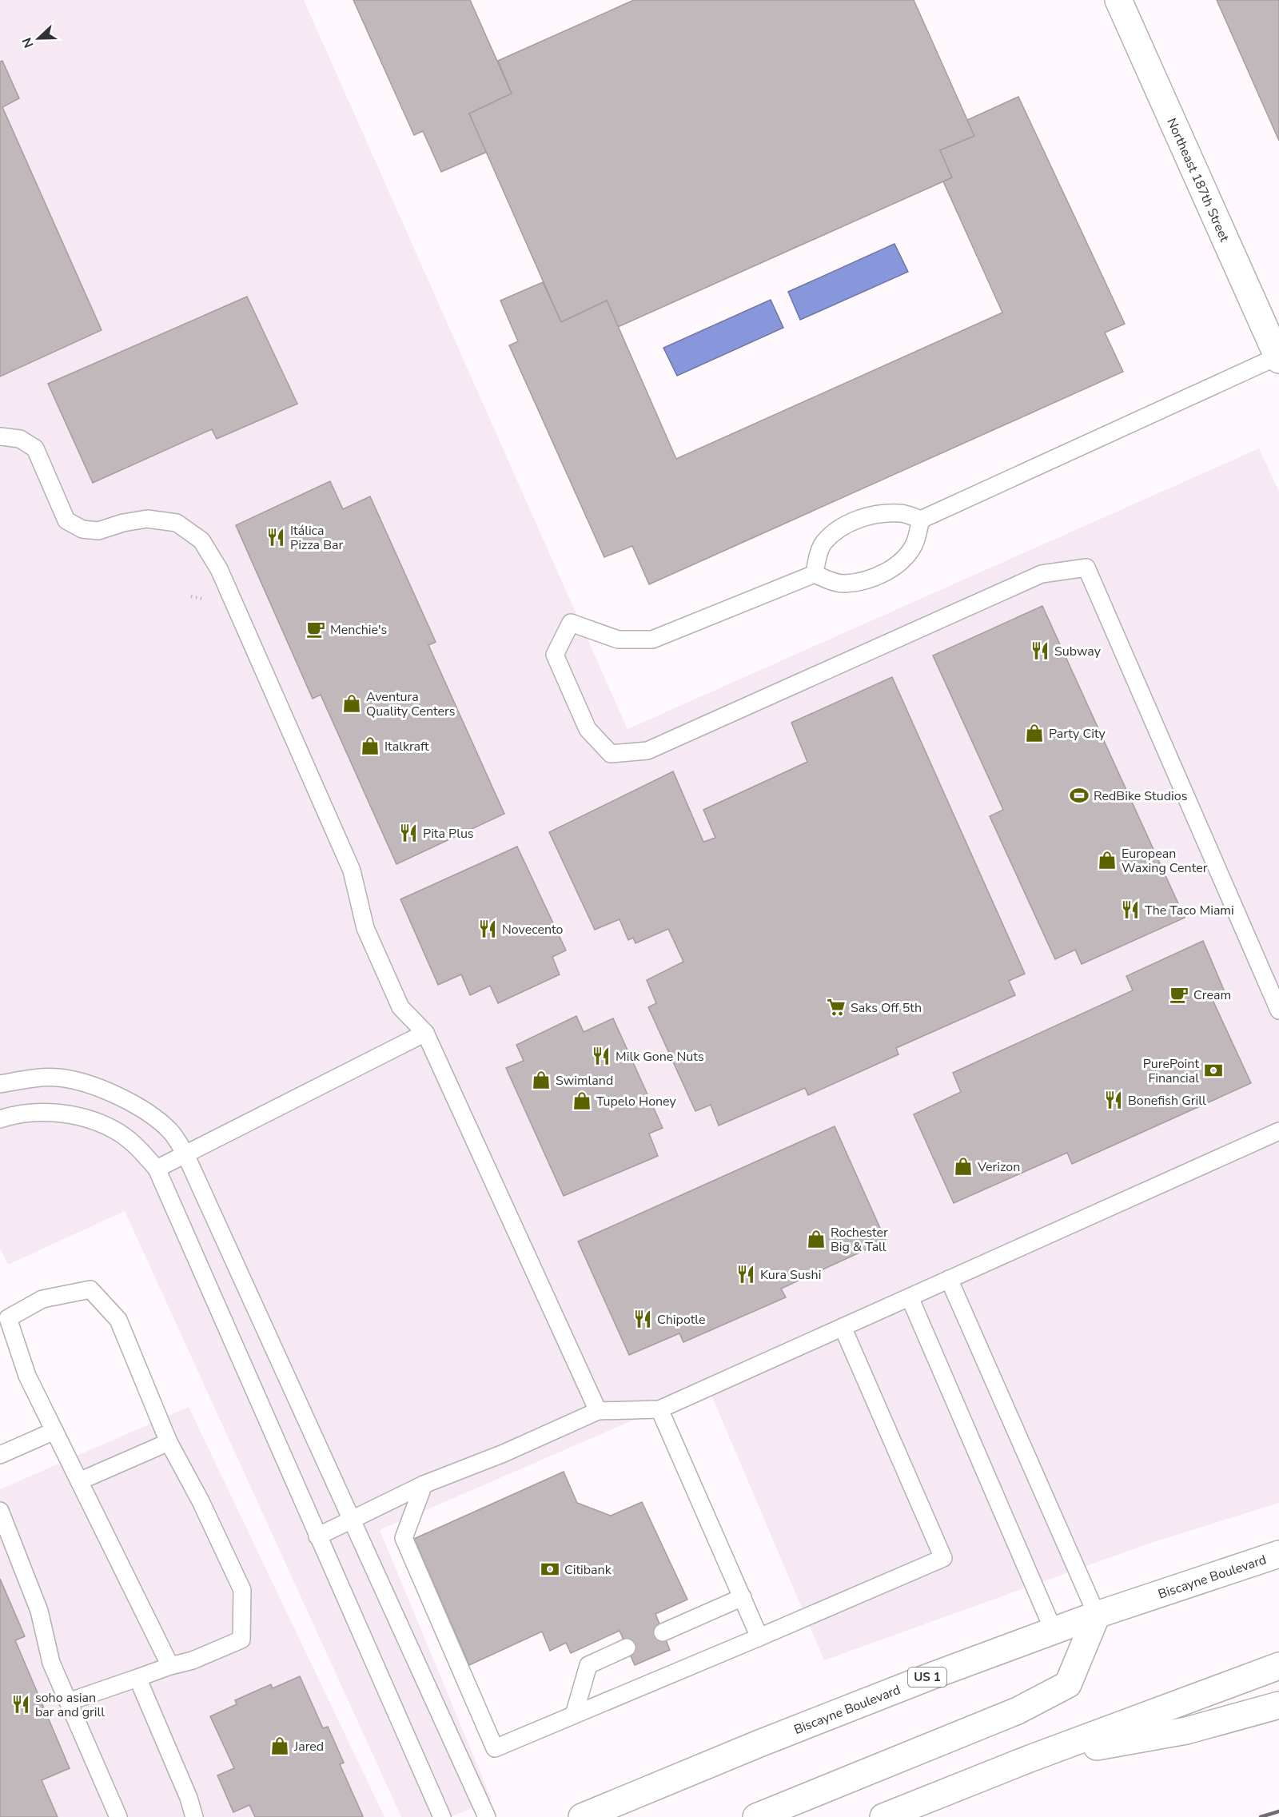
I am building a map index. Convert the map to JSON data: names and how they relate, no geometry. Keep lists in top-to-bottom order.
{
  "streets": {
    "main road": ["Northeast 187th Street", "Biscayne Boulevard", "US 1"]
  },
  "places": {
    "restaurant": [
      "Itálica Pizza Bar",
      "Subway",
      "Pita Plus",
      "The Taco Miami",
      "Novecento",
      "Milk Gone Nuts",
      "Bonefish Grill",
      "Kura Sushi",
      "Chipotle",
      "soho asian bar and grill"
    ],
    "cafe": ["Menchie's", "Cream"],
    "shop": [
      "Aventura Quality Centers",
      "Party City",
      "Italkraft",
      "European Waxing Center",
      "Swimland",
      "Tupelo Honey",
      "Verizon",
      "Rochester Big & Tall",
      "Jared"
    ],
    "sports": ["RedBike Studios"],
    "supermarket": ["Saks Off 5th"],
    "bank": ["PurePoint Financial", "Citibank"]
  },
  "north": "left"
}
